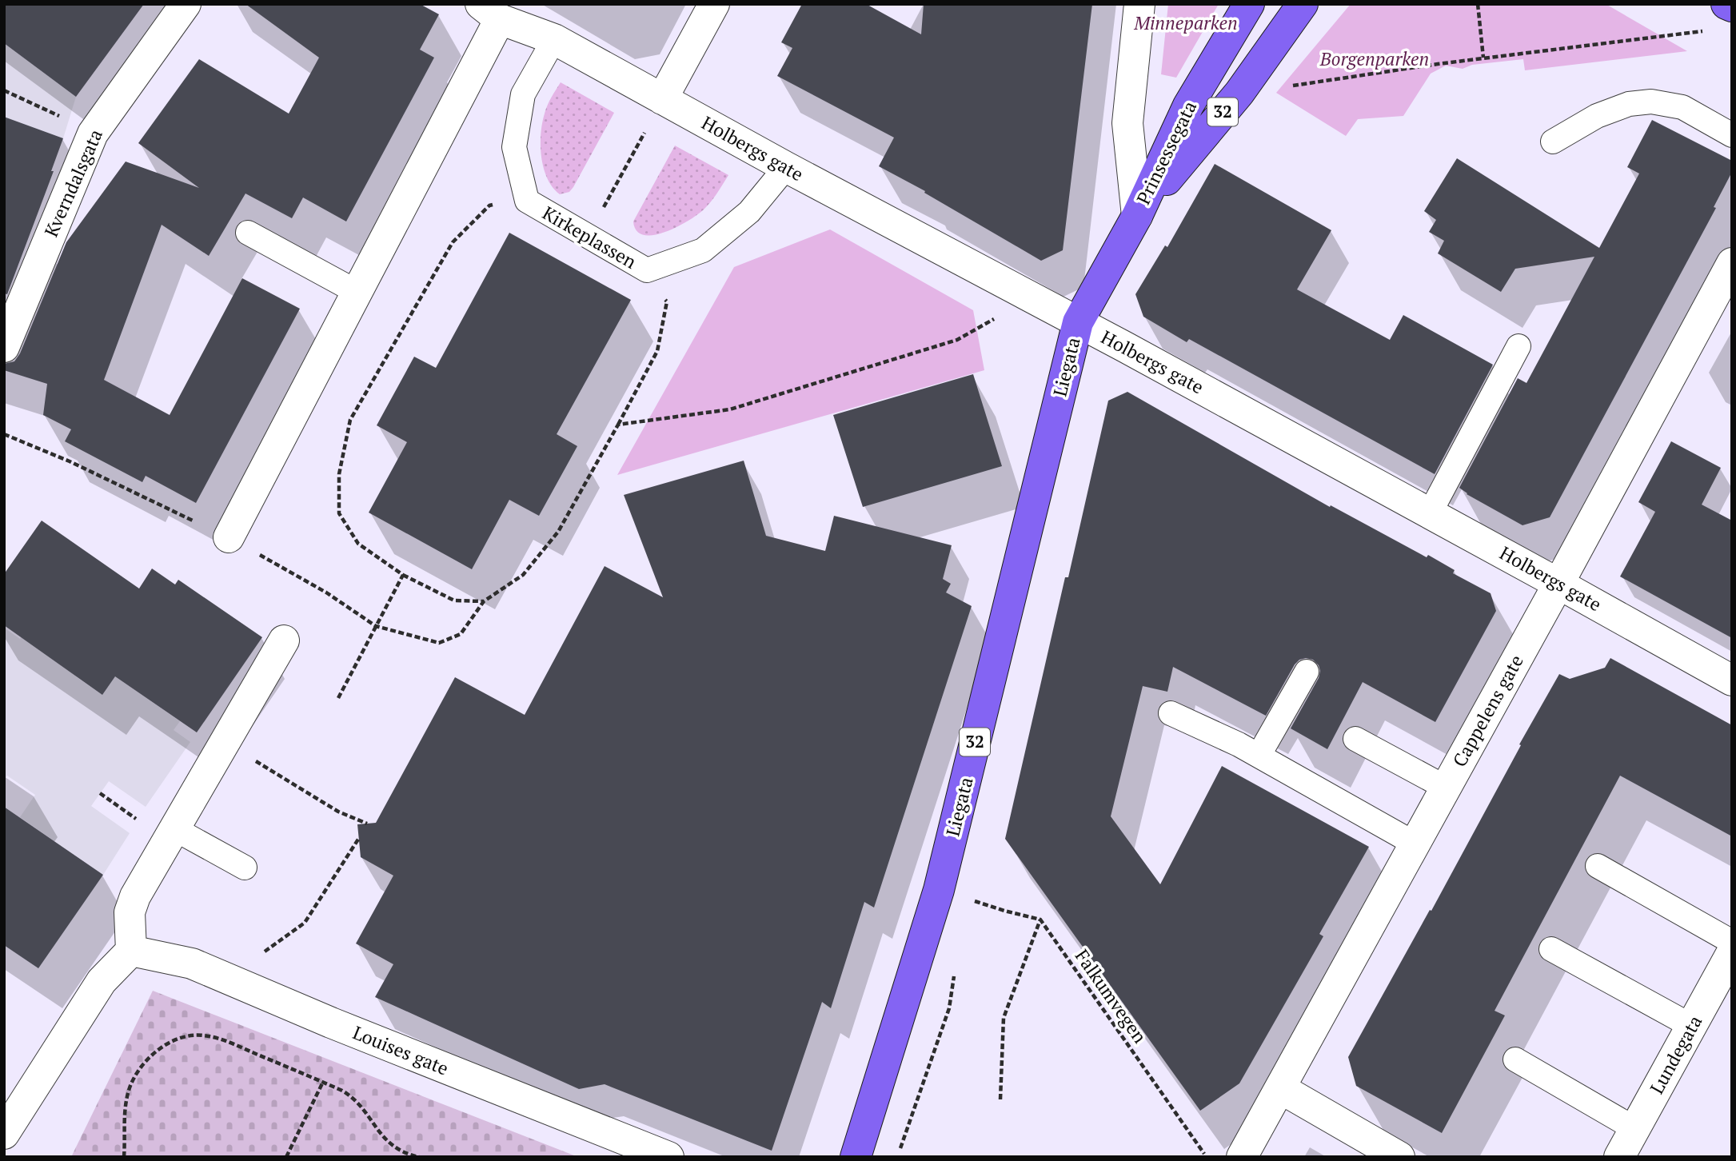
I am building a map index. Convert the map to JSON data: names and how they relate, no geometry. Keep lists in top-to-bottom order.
{
  "streets": {
    "main road": ["32", "Prinsessegata", "Liegata"],
    "street": [
      "Holbergs gate",
      "Kverndalsgata",
      "Cappelens gate",
      "Louises gate",
      "Lundegata"
    ],
    "lane": ["Kirkeplassen"],
    "path": ["Falkumvegen"]
  },
  "crossings": [
    ["Holbergs gate", "Prinsessegata"],
    ["Holbergs gate", "Kirkeplassen"],
    ["Holbergs gate", "Liegata"],
    ["Holbergs gate", "Cappelens gate"],
    ["Prinsessegata", "Liegata"]
  ],
  "parks": ["Minneparken", "Borgenparken"]
}
